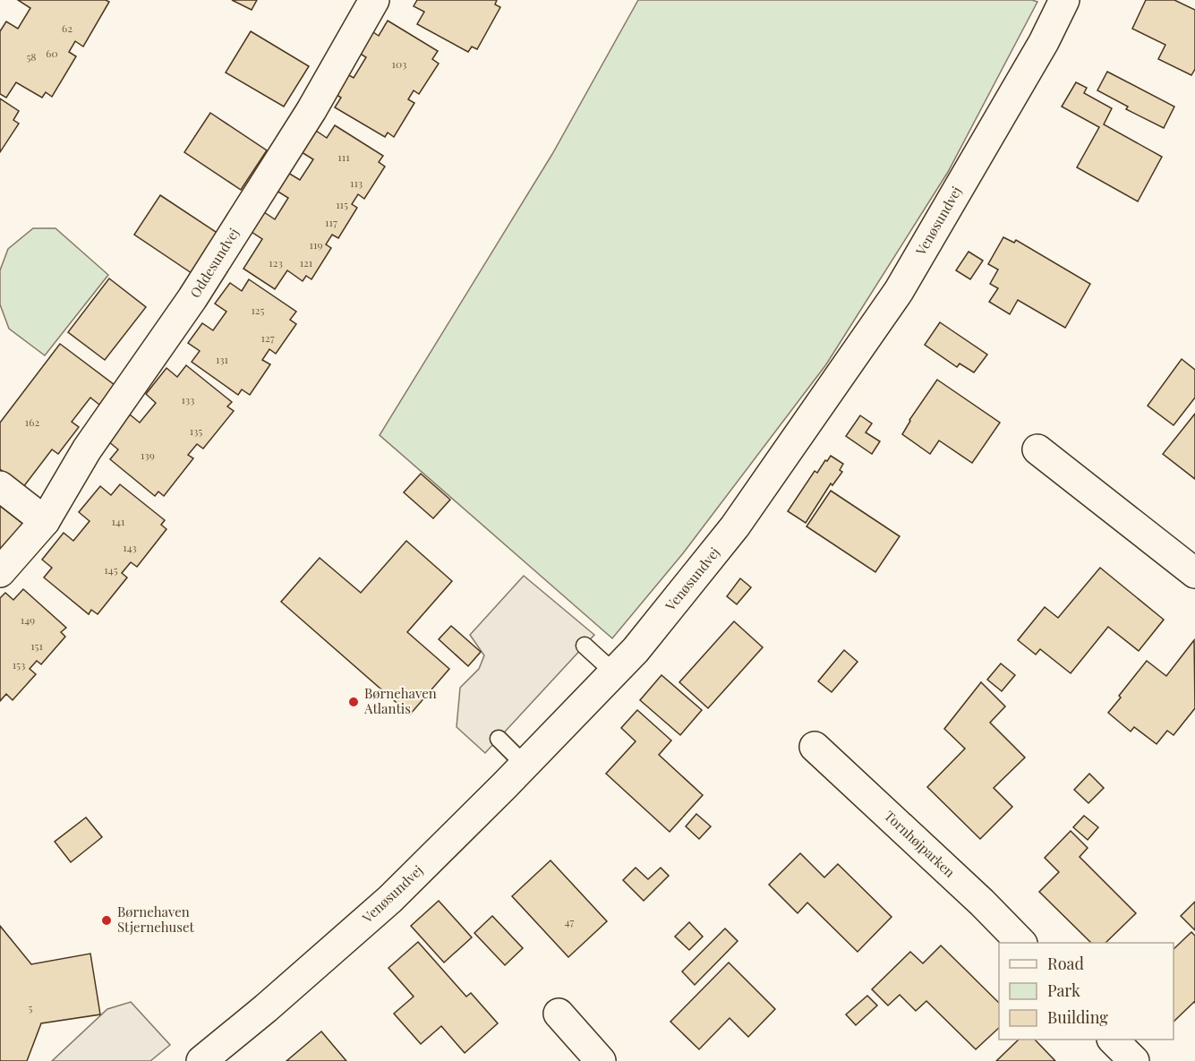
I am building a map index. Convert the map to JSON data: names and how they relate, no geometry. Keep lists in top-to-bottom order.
{
  "streets": {
    "street": ["Venøsundvej", "Oddesundvej", "Tornhøjparken"]
  },
  "places": ["Børnehaven Atlantis", "Børnehaven Stjernehuset"],
  "house_numbers": [
    "62",
    "60",
    "58",
    "103",
    "111",
    "113",
    "115",
    "117",
    "119",
    "123",
    "121",
    "125",
    "127",
    "131",
    "133",
    "162",
    "135",
    "139",
    "141",
    "143",
    "145",
    "149",
    "151",
    "153",
    "47",
    "5"
  ],
  "legend": ["Road", "Park", "Building"]
}
